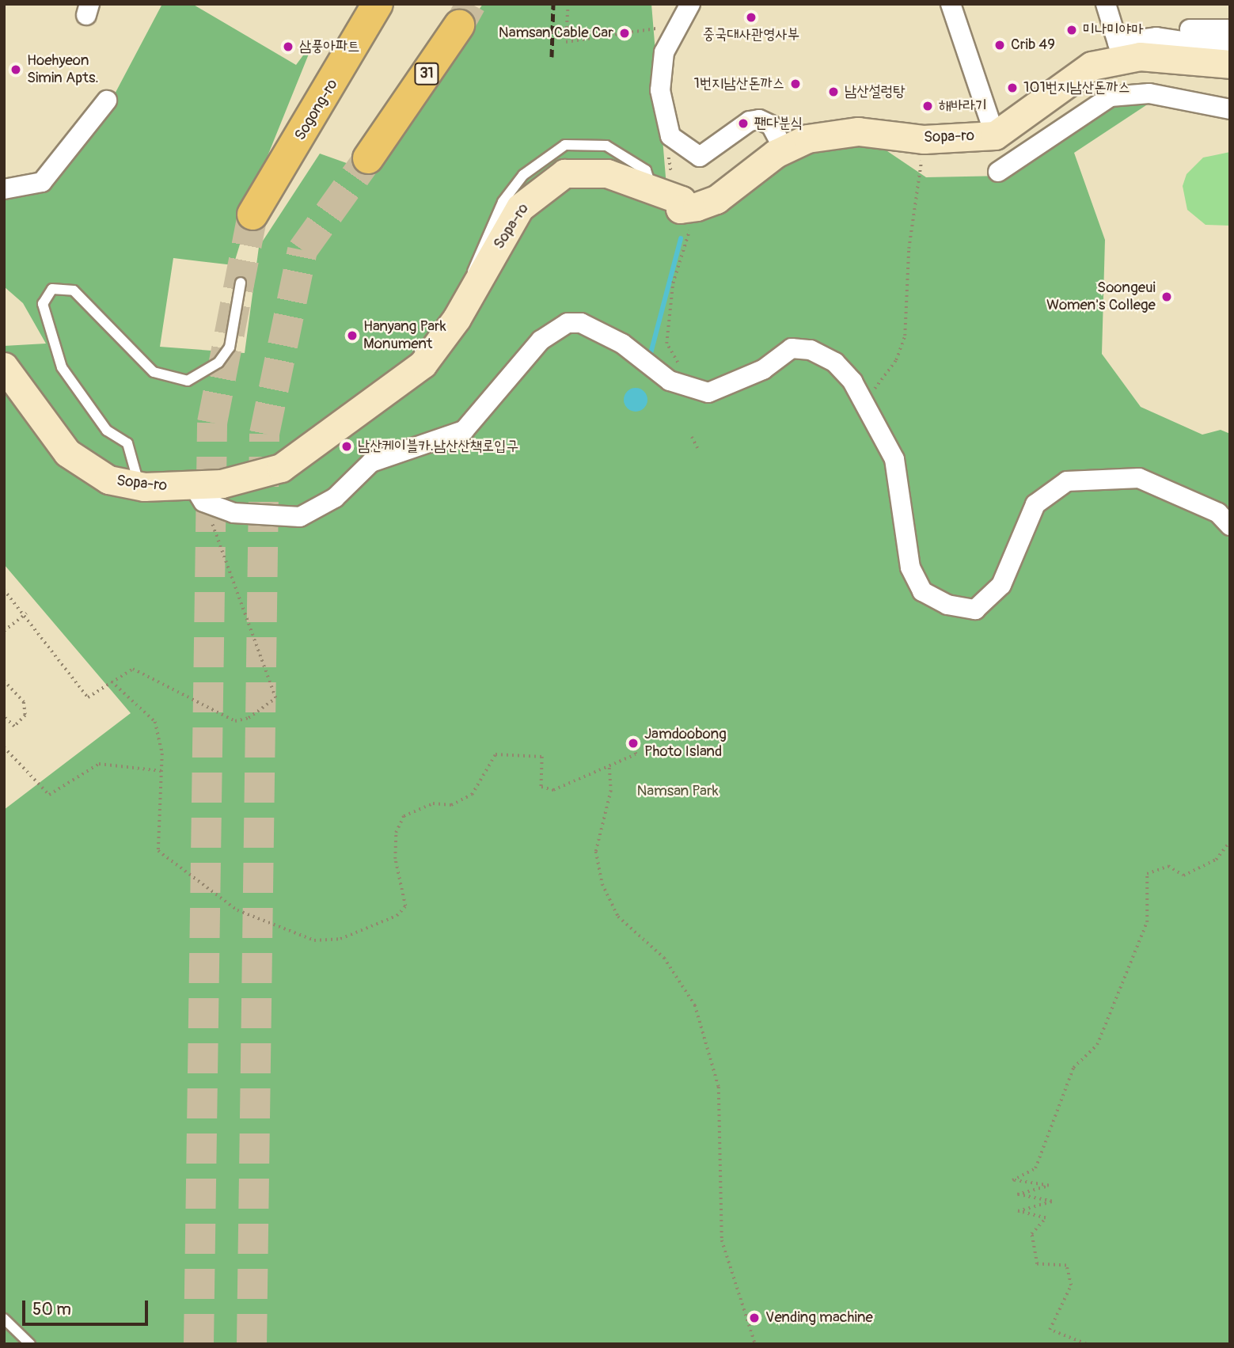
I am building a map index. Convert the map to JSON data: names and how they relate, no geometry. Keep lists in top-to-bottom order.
{
  "streets": {
    "main road": ["31", "Sogong-ro"],
    "street": ["Sopa-ro"]
  },
  "parks": ["Namsan Park"],
  "places": [
    "중국대사관영사부",
    "미나미야마",
    "Namsan Cable Car",
    "Crib 49",
    "삼풍아파트",
    "Hoehyeon Simin Apts.",
    "1번지남산돈까스",
    "101번지남산돈까스",
    "남산설렁탕",
    "해바라기",
    "팬다분식",
    "Soongeui Women's College",
    "Hanyang Park Monument",
    "남산케이블카.남산산책로입구",
    "Jamdoobong Photo Island",
    "Vending machine"
  ],
  "scale_bar": "50 m"
}
